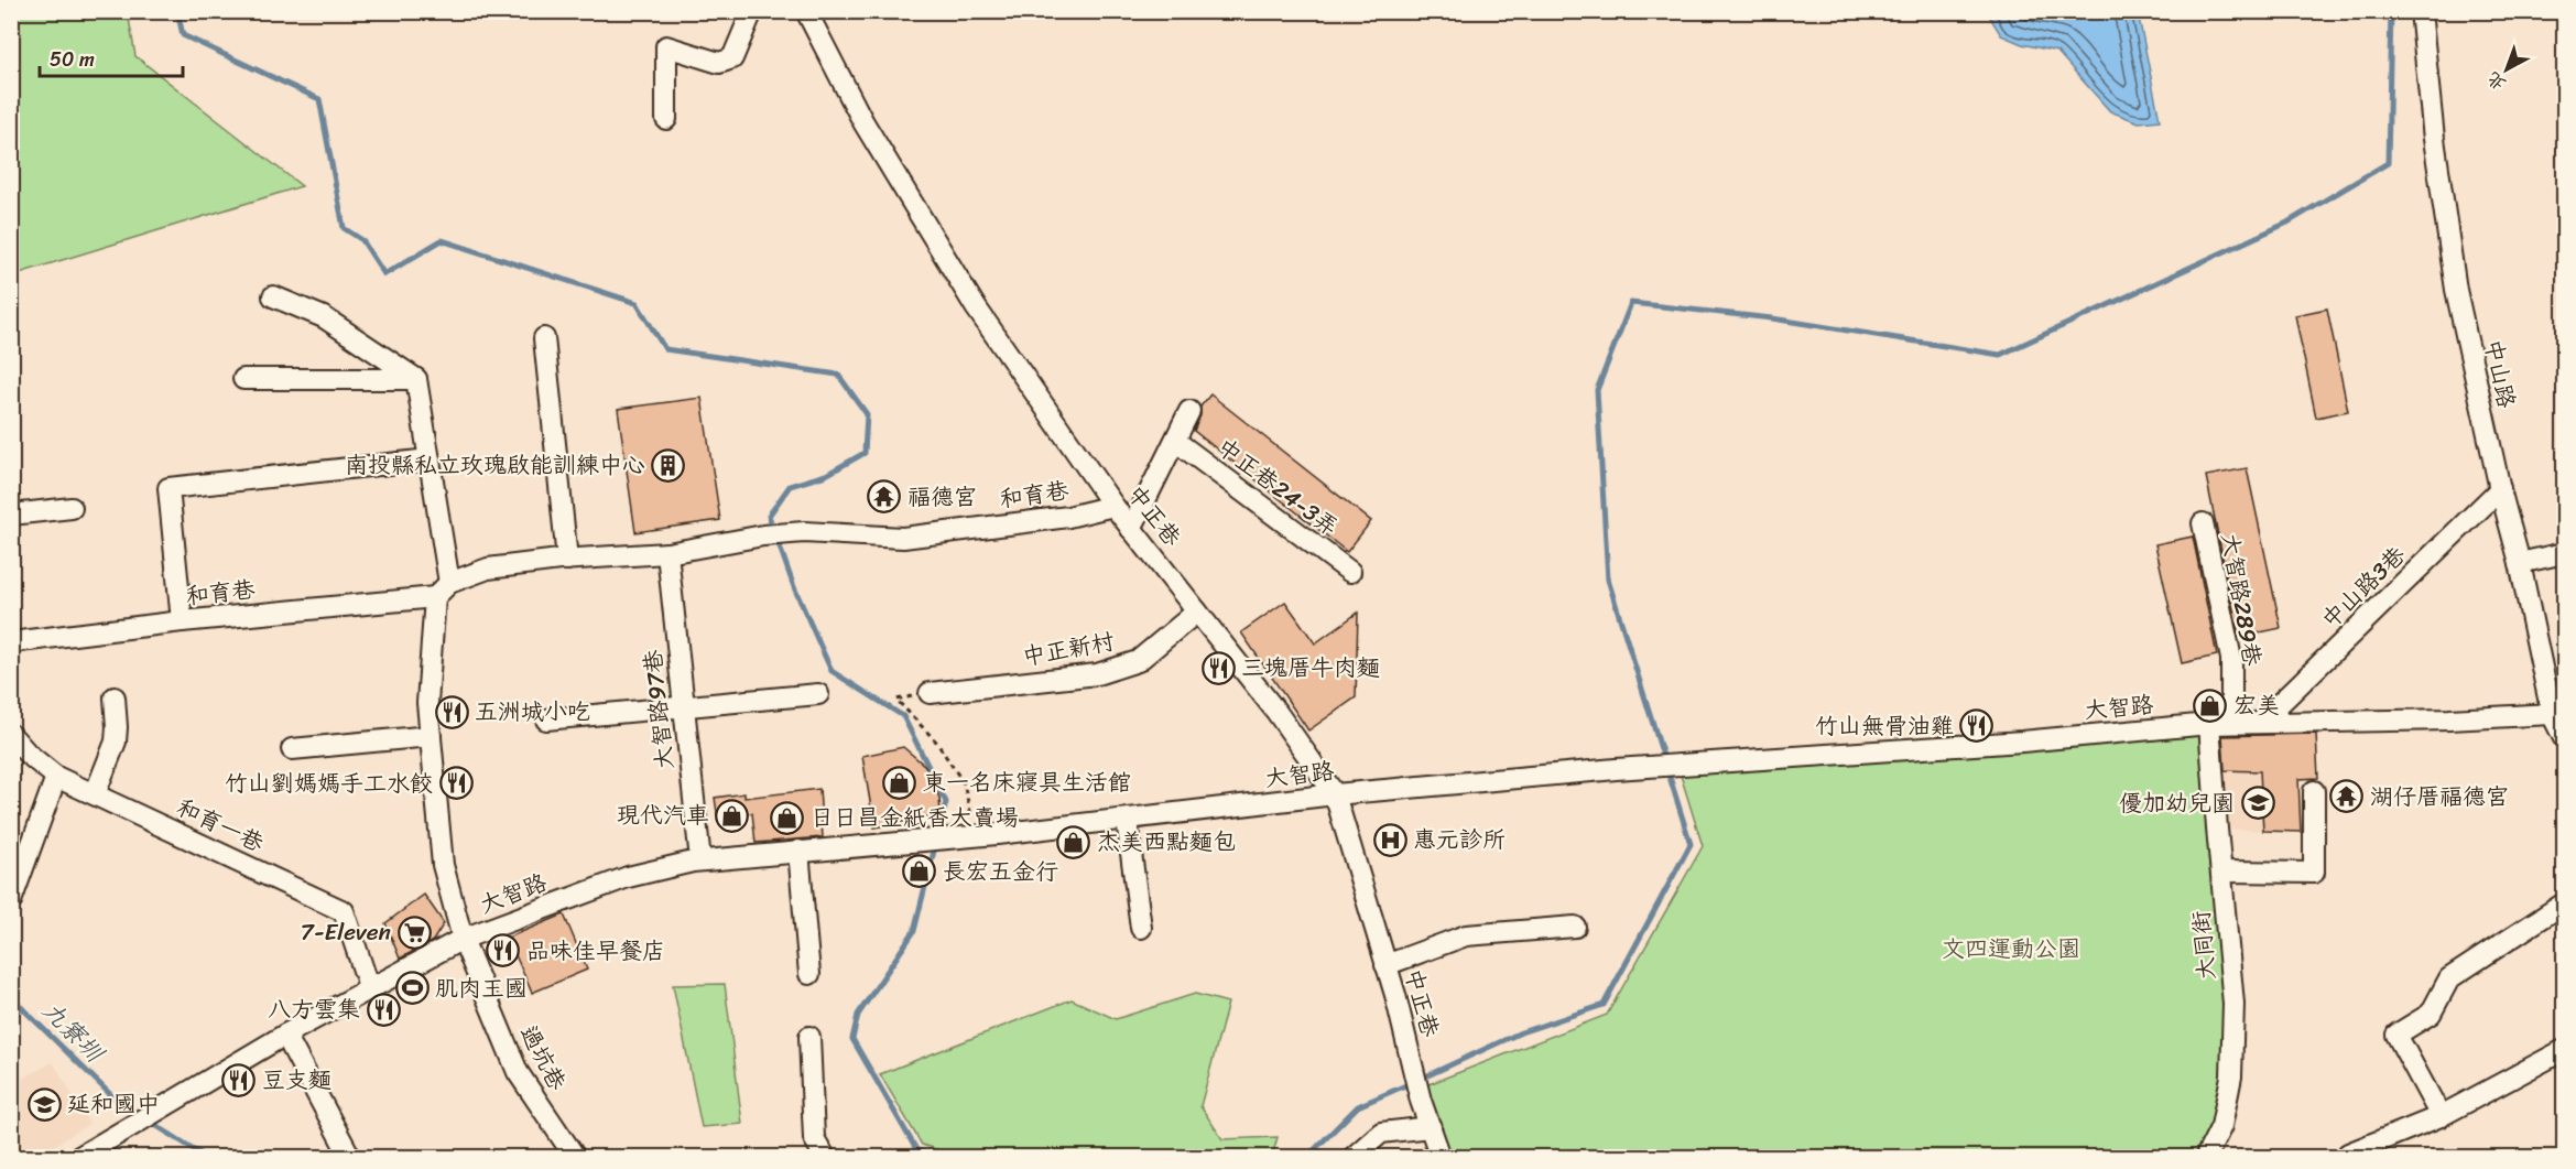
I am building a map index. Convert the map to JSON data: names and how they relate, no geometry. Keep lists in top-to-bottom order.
{
  "streets": {
    "street": [
      "中山路",
      "中正巷24-3弄",
      "和育巷",
      "中正巷",
      "中山路3巷",
      "大智路289巷",
      "中正新村",
      "大智路",
      "大智路97巷",
      "和育一巷",
      "大同街",
      "過坑巷"
    ]
  },
  "crossings": [
    ["中山路", "中山路3巷"],
    ["中山路", "大智路"],
    ["和育巷", "中正巷"],
    ["和育巷", "大智路97巷"],
    ["中正巷", "中正新村"],
    ["中正巷", "大智路"],
    ["中山路3巷", "大智路"],
    ["大智路289巷", "大智路"],
    ["大智路", "大智路97巷"],
    ["大智路", "和育一巷"],
    ["大智路", "大同街"],
    ["大智路", "過坑巷"]
  ],
  "water": ["九寮圳"],
  "parks": ["文四運動公園"],
  "places": {
    "building": ["南投縣私立玫瑰啟能訓練中心"],
    "temple": ["福德宮", "湖仔厝福德宮"],
    "restaurant": [
      "三塊厝牛肉麵",
      "五洲城小吃",
      "竹山無骨油雞",
      "竹山劉媽媽手工水餃",
      "品味佳早餐店",
      "八方雲集",
      "豆支麵"
    ],
    "shop": [
      "宏美",
      "東一名床寢具生活館",
      "現代汽車",
      "日日昌金紙香大賣場",
      "杰美西點麵包",
      "長宏五金行"
    ],
    "school or university": ["優加幼兒園", "延和國中"],
    "hospital": ["惠元診所"],
    "supermarket": ["7-Eleven"],
    "sports": ["肌肉王國"]
  },
  "scale_bar": "50 m",
  "north": "bottom left"
}
